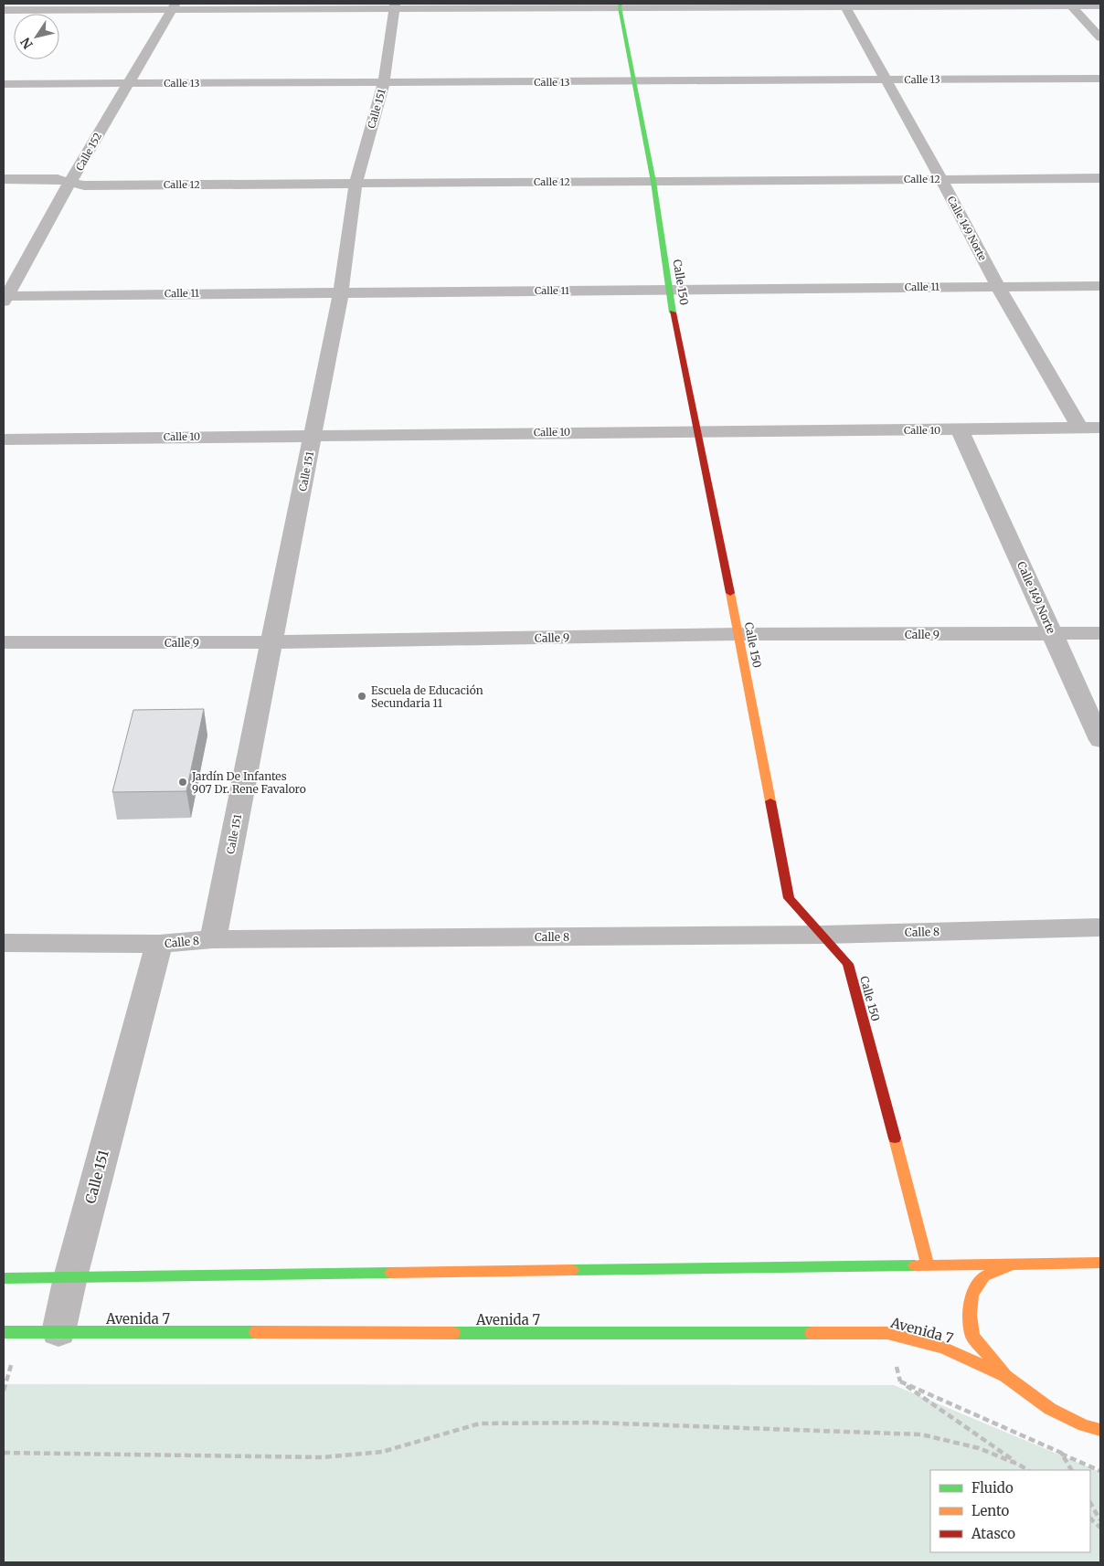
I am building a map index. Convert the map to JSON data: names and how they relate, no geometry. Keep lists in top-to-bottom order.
{
  "streets": {
    "street": [
      "Calle 13",
      "Calle 151",
      "Calle 152",
      "Calle 12",
      "Calle 149 Norte",
      "Calle 150",
      "Calle 11",
      "Calle 10",
      "Calle 9",
      "Calle 8",
      "Avenida 7"
    ]
  },
  "crossings": [
    ["Calle 13", "Calle 151"],
    ["Calle 13", "Calle 152"],
    ["Calle 13", "Calle 149 Norte"],
    ["Calle 13", "Calle 150"],
    ["Calle 151", "Calle 12"],
    ["Calle 151", "Calle 11"],
    ["Calle 151", "Calle 10"],
    ["Calle 151", "Calle 9"],
    ["Calle 151", "Calle 8"],
    ["Calle 151", "Avenida 7"],
    ["Calle 152", "Calle 12"],
    ["Calle 152", "Calle 11"],
    ["Calle 12", "Calle 149 Norte"],
    ["Calle 12", "Calle 150"],
    ["Calle 149 Norte", "Calle 11"],
    ["Calle 149 Norte", "Calle 10"],
    ["Calle 149 Norte", "Calle 9"],
    ["Calle 150", "Calle 11"],
    ["Calle 150", "Calle 10"],
    ["Calle 150", "Calle 9"],
    ["Calle 150", "Calle 8"]
  ],
  "places": ["Escuela de Educación Secundaria 11", "Jardín De Infantes 907 Dr. Rene Favaloro"],
  "legend": ["Fluido", "Lento", "Atasco"],
  "north": "bottom left"
}
